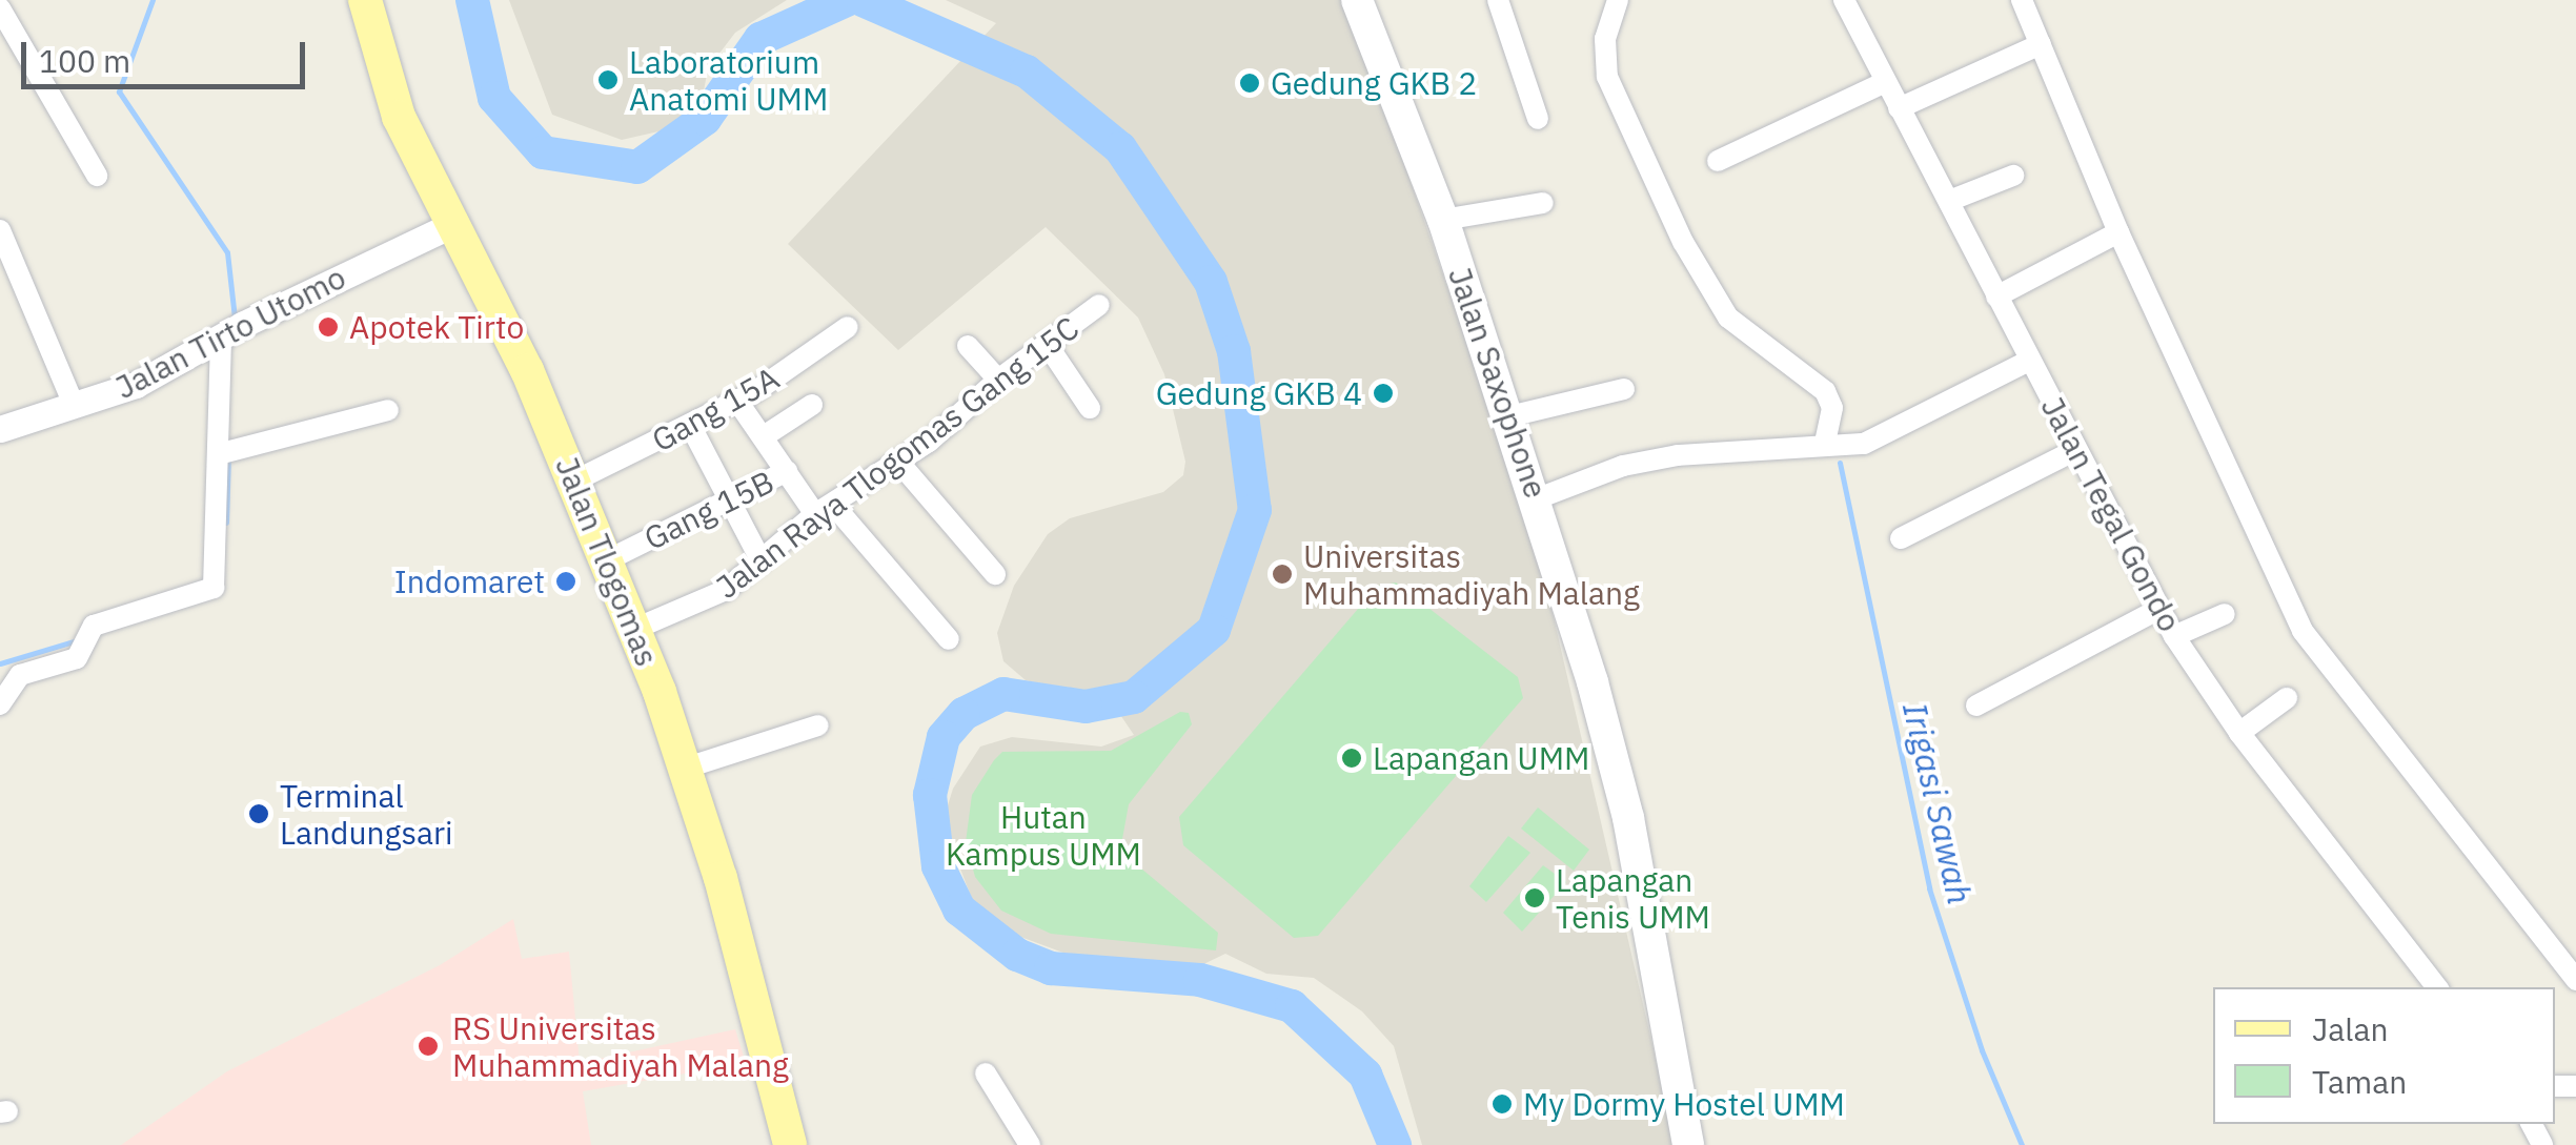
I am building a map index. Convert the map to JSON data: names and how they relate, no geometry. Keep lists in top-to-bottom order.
{
  "streets": {
    "main road": ["Jalan Saxophone", "Jalan Tlogomas"],
    "street": [
      "Jalan Tirto Utomo",
      "Gang 15A",
      "Jalan Raya Tlogomas Gang 15C",
      "Gang 15B",
      "Jalan Tegal Gondo"
    ]
  },
  "crossings": [
    ["Jalan Tirto Utomo", "Jalan Tlogomas"],
    ["Gang 15A", "Gang 15B"],
    ["Gang 15A", "Jalan Tlogomas"],
    ["Jalan Raya Tlogomas Gang 15C", "Jalan Tlogomas"],
    ["Gang 15B", "Jalan Tlogomas"]
  ],
  "water": ["Irigasi Sawah"],
  "parks": ["Hutan Kampus UMM"],
  "places": [
    "Laboratorium Anatomi UMM",
    "Gedung GKB 2",
    "Apotek Tirto",
    "Gedung GKB 4",
    "Universitas Muhammadiyah Malang",
    "Indomaret",
    "Lapangan UMM",
    "Terminal Landungsari",
    "Lapangan Tenis UMM",
    "RS Universitas Muhammadiyah Malang",
    "My Dormy Hostel UMM"
  ],
  "legend": ["Jalan", "Taman"],
  "scale_bar": "100 m"
}
